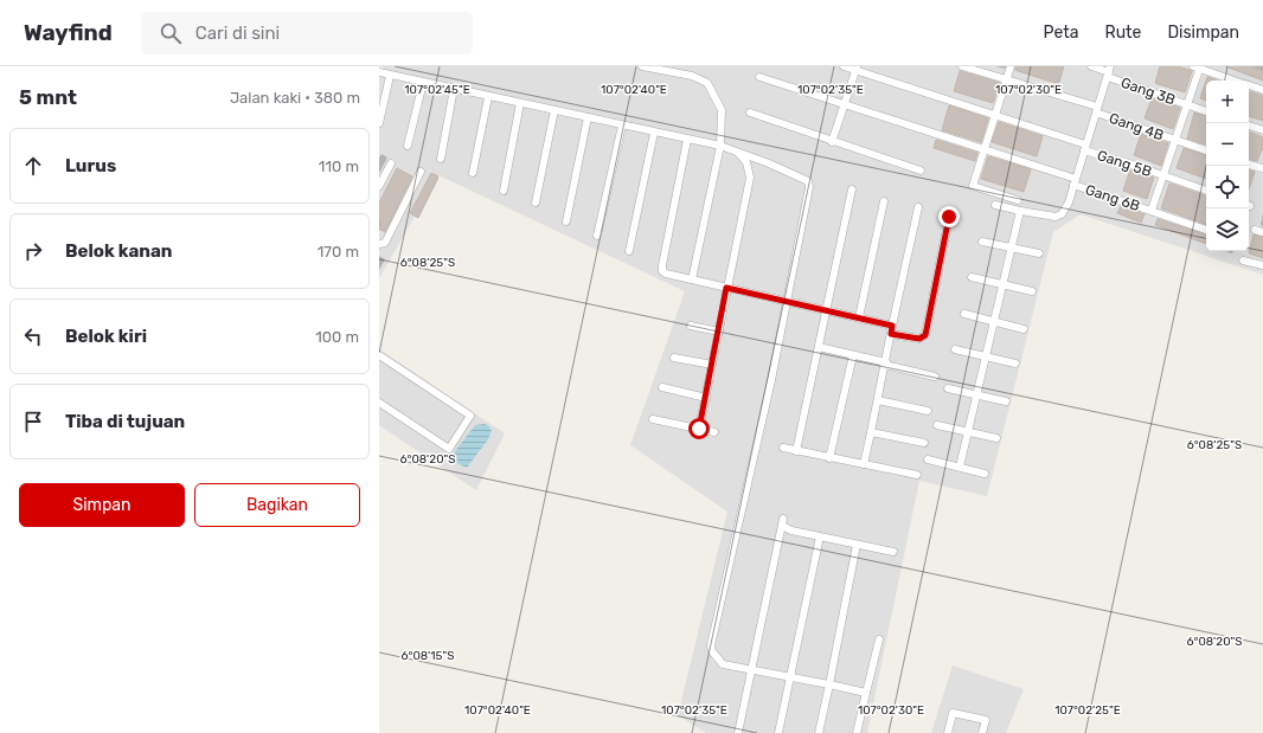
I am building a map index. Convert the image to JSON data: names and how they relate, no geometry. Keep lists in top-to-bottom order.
{
  "streets": {
    "street": [
      "Gang 3B",
      "Gang 4B",
      "Gang 5B",
      "Gang 6B"
    ]
  },
  "page": {
    "header": "Wayfind",
    "search": "Cari di sini",
    "nav": ["Peta", "Rute", "Disimpan"],
    "heading": ["5 mnt", "Jalan kaki · 380 m"],
    "map_buttons": ["+", "−"],
    "list": [
      ["Lurus", "110 m"],
      ["Belok kanan", "170 m"],
      ["Belok kiri", "100 m"],
      "Tiba di tujuan"
    ],
    "buttons": ["Simpan", "Bagikan"]
  },
  "coordinates": [
    "107°02'45\"E",
    "107°02'40\"E",
    "107°02'35\"E",
    "107°02'30\"E",
    "6°08'25\"S",
    "6°08'20\"S",
    "6°08'15\"S",
    "107°02'25\"E"
  ]
}
